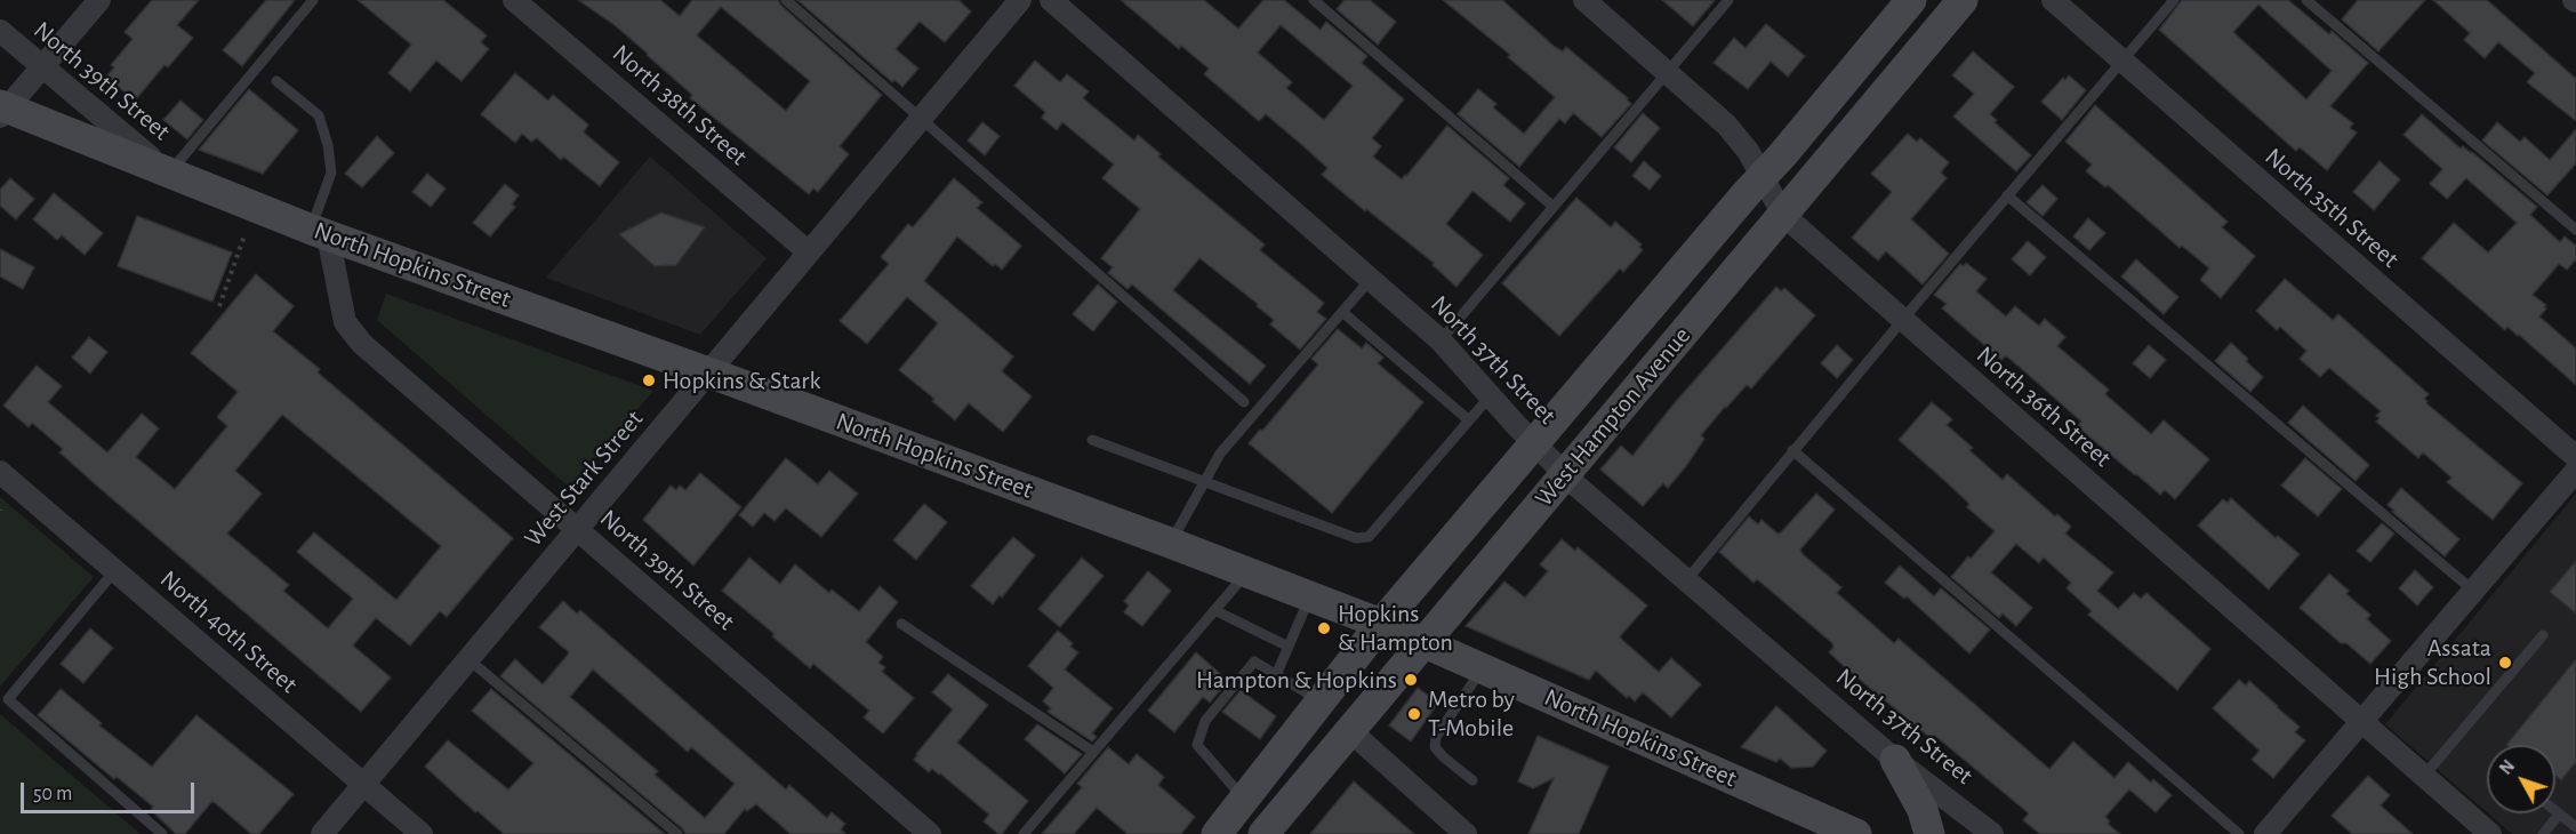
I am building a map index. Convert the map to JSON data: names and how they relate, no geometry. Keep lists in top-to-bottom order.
{
  "streets": {
    "main road": ["North Hopkins Street", "West Hampton Avenue"],
    "street": [
      "North 39th Street",
      "North 38th Street",
      "North 35th Street",
      "North 37th Street",
      "North 36th Street",
      "West Stark Street",
      "North 40th Street"
    ]
  },
  "crossings": [
    ["North 39th Street", "North Hopkins Street"],
    ["North 39th Street", "West Stark Street"],
    ["North 38th Street", "West Stark Street"],
    ["North Hopkins Street", "West Hampton Avenue"],
    ["North Hopkins Street", "West Stark Street"],
    ["North 37th Street", "West Hampton Avenue"],
    ["North 36th Street", "West Hampton Avenue"],
    ["West Stark Street", "North 40th Street"]
  ],
  "places": [
    "Hopkins & Stark",
    "Hopkins & Hampton",
    "Assata High School",
    "Hampton & Hopkins",
    "Metro by T-Mobile"
  ],
  "scale_bar": "50 m",
  "north": "top left"
}
